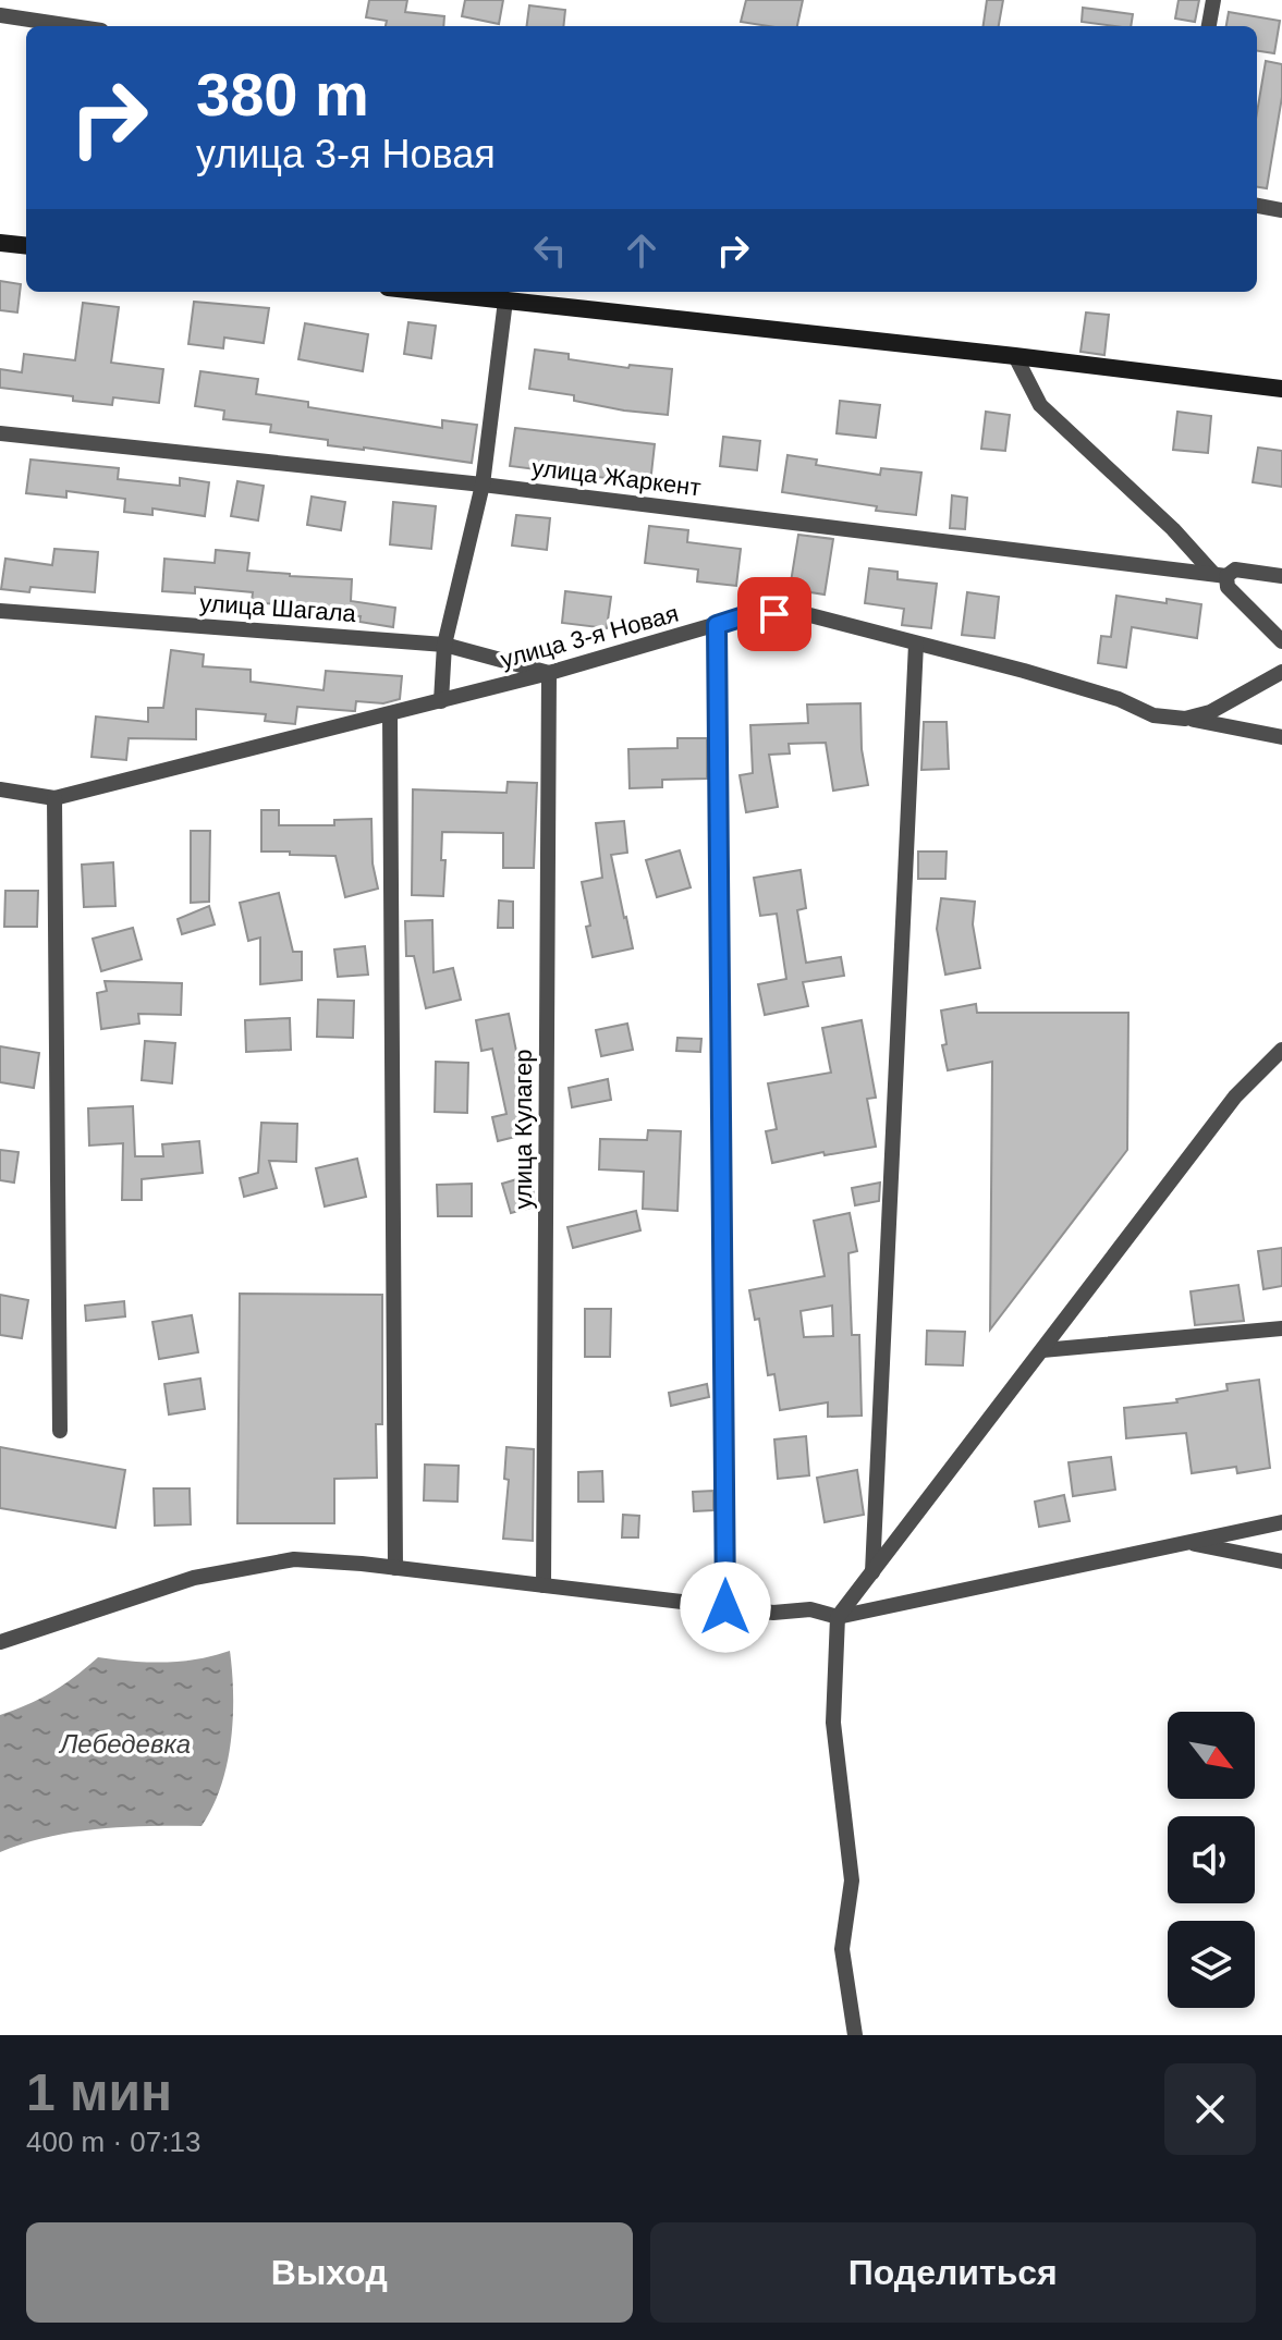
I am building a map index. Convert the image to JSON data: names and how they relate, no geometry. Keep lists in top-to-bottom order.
{
  "streets": {
    "street": [
      "улица Жаркент",
      "улица Шагала",
      "улица 3-я Новая",
      "улица Кулагер"
    ]
  },
  "crossings": [
    ["улица Шагала", "улица 3-я Новая"],
    ["улица Шагала", "улица Кулагер"],
    ["улица 3-я Новая", "улица Кулагер"]
  ],
  "water": ["Лебедевка"],
  "north": "bottom right",
  "page": {
    "turn": ["380 m", "улица 3-я Новая"],
    "heading": ["1 мин", "400 m · 07:13"],
    "buttons": ["Выход", "Поделиться"]
  }
}
